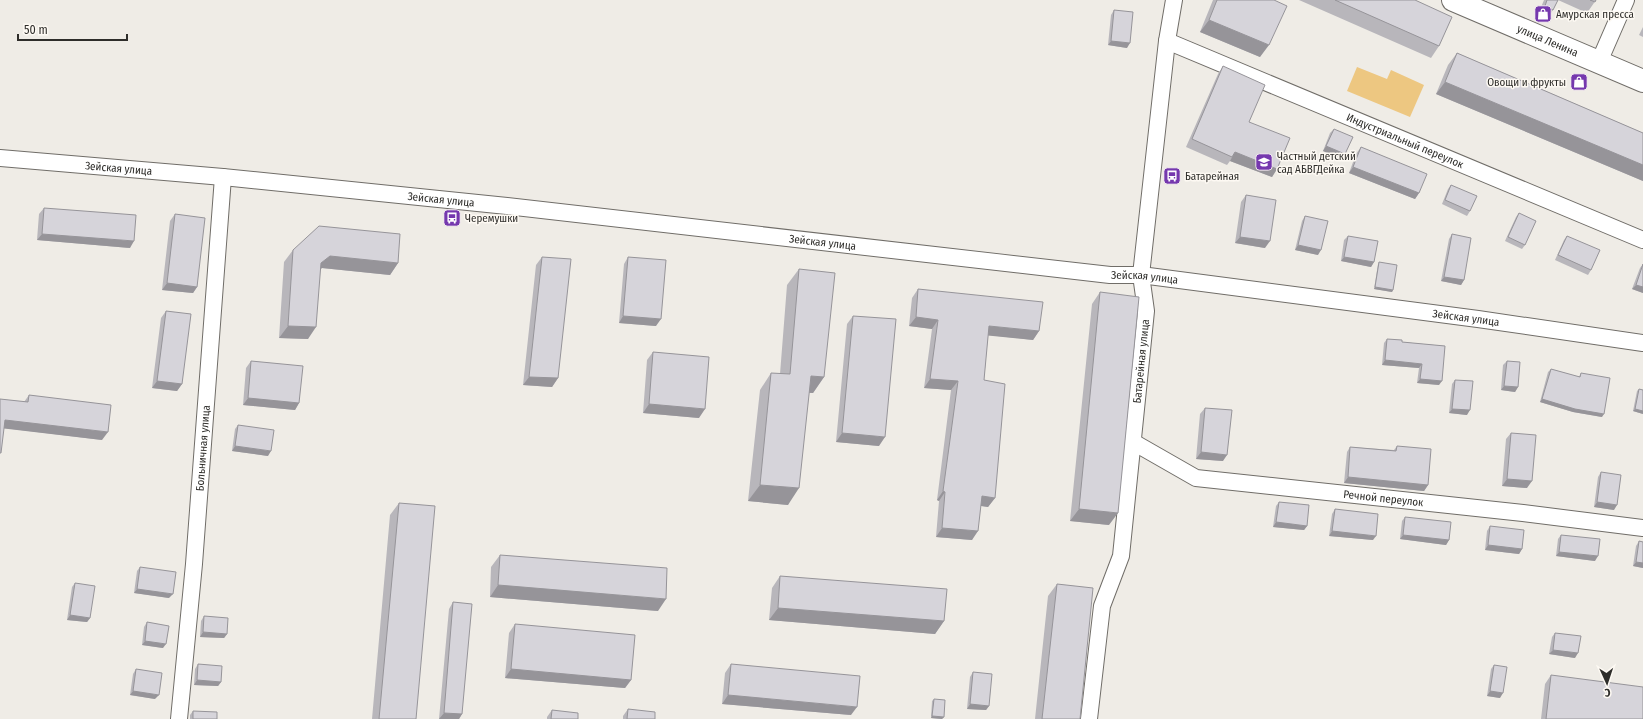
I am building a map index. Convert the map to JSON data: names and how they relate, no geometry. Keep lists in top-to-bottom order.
{
  "streets": {
    "main road": ["улица Ленина"],
    "street": [
      "Индустриальный переулок",
      "Зейская улица",
      "Батарейная улица",
      "Больничная улица",
      "Речной переулок"
    ]
  },
  "crossings": [
    ["Индустриальный переулок", "Батарейная улица"],
    ["Зейская улица", "Батарейная улица"],
    ["Зейская улица", "Больничная улица"],
    ["Батарейная улица", "Речной переулок"]
  ],
  "places": {
    "shop": ["Амурская пресса", "Овощи и фрукты"],
    "school or university": ["Частный детский сад АБВГДейка"],
    "bus stop": ["Батарейная", "Черемушки"]
  },
  "scale_bar": "50 m",
  "north": "bottom"
}
